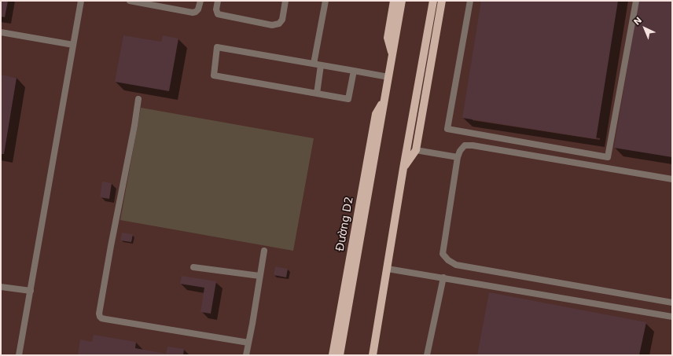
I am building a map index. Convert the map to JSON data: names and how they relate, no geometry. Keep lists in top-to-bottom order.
{
  "streets": {
    "main road": ["Đường D2"]
  },
  "north": "top left"
}
